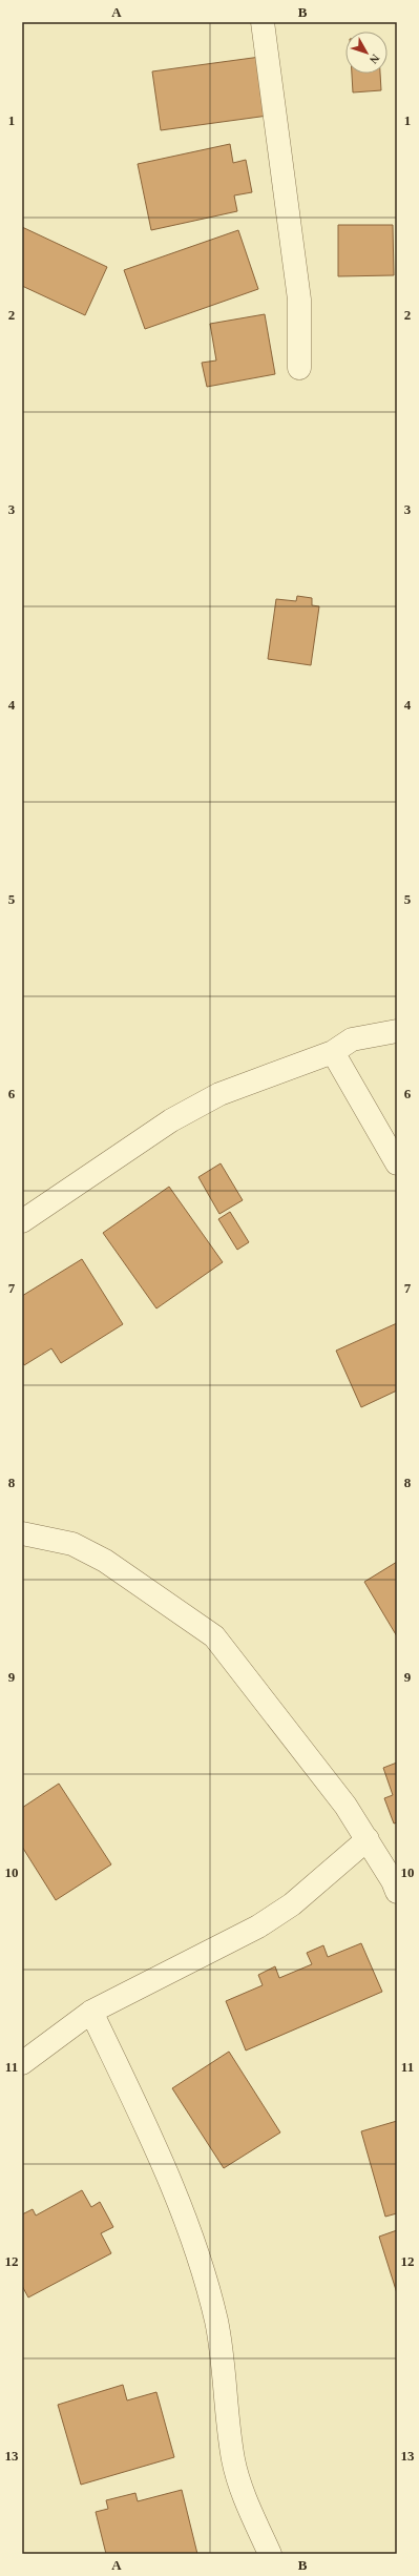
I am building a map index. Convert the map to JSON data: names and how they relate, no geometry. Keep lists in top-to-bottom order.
{
  "north": "bottom right",
  "grid": {
    "columns": ["A", "B"],
    "rows": [
      "1",
      "2",
      "3",
      "4",
      "5",
      "6",
      "7",
      "8",
      "9",
      "10",
      "11",
      "12",
      "13"
    ]
  }
}
